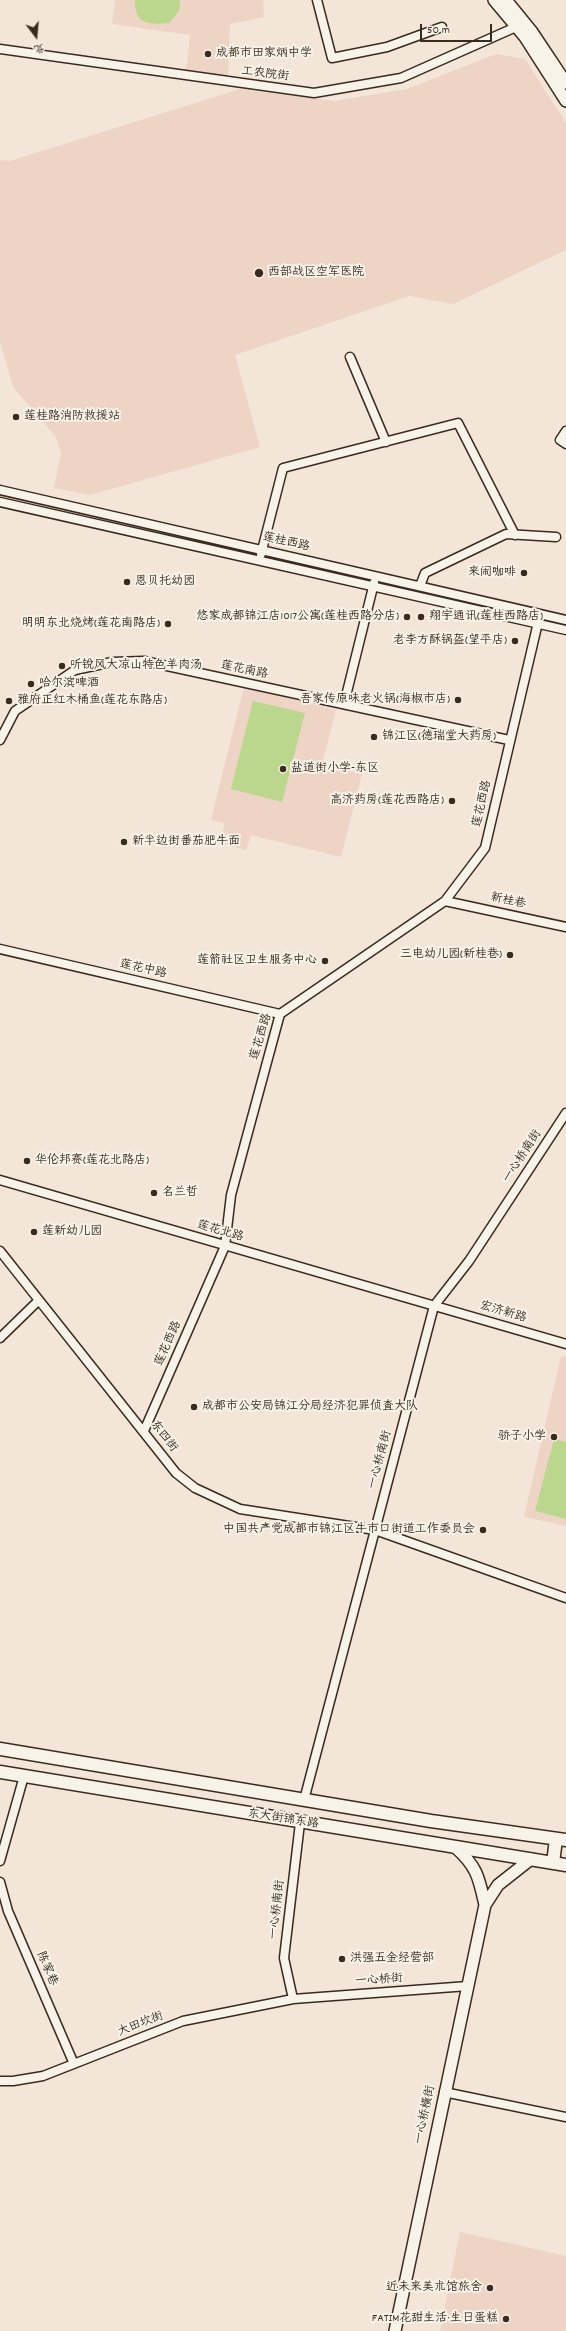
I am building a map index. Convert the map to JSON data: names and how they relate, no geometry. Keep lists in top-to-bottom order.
{
  "streets": {
    "main road": ["东大街锦东路"],
    "street": [
      "工农院街",
      "莲桂西路",
      "莲花南路",
      "莲花西路",
      "新桂巷",
      "莲花中路",
      "一心桥南街",
      "莲花北路",
      "宏济新路",
      "东四街",
      "陈家巷",
      "一心桥街",
      "大田坎街",
      "一心桥横街"
    ]
  },
  "crossings": [
    ["莲桂西路", "莲花西路"],
    ["莲花南路", "莲花西路"],
    ["莲花西路", "新桂巷"],
    ["莲花西路", "莲花中路"],
    ["莲花西路", "莲花北路"],
    ["莲花西路", "东四街"],
    ["一心桥南街", "莲花北路"],
    ["一心桥南街", "宏济新路"],
    ["一心桥南街", "东四街"],
    ["一心桥南街", "东大街锦东路"],
    ["一心桥南街", "一心桥街"],
    ["一心桥南街", "大田坎街"],
    ["莲花北路", "宏济新路"],
    ["东大街锦东路", "一心桥横街"],
    ["陈家巷", "大田坎街"],
    ["一心桥街", "大田坎街"],
    ["一心桥街", "一心桥横街"]
  ],
  "places": [
    "成都市田家炳中学",
    "西部战区空军医院",
    "莲桂路消防救援站",
    "来闹咖啡",
    "恩贝托幼园",
    "悠家成都锦江店1017公寓(莲桂西路分店)",
    "翔宇通讯(莲桂西路店)",
    "明明东北烧烤(莲花南路店)",
    "老李方酥锅盔(望平店)",
    "听锐风大凉山特色羊肉汤",
    "哈尔滨啤酒",
    "吾家传原味老火锅(海椒市店)",
    "雅府正红木桶鱼(莲花东路店)",
    "锦江区(德瑞堂大药房)",
    "盐道街小学-东区",
    "高济药房(莲花西路店)",
    "新半边街番茄肥牛面",
    "三电幼儿园(新桂巷)",
    "莲箭社区卫生服务中心",
    "华伦邦赛(莲花北路店)",
    "名兰哲",
    "莲新幼儿园",
    "成都市公安局锦江分局经济犯罪侦查大队",
    "骄子小学",
    "中国共产党成都市锦江区牛市口街道工作委员会",
    "洪强五金经营部",
    "近未来美术馆旅舍",
    "FATIM花甜生活·生日蛋糕"
  ],
  "scale_bar": "50 m",
  "north": "bottom"
}
